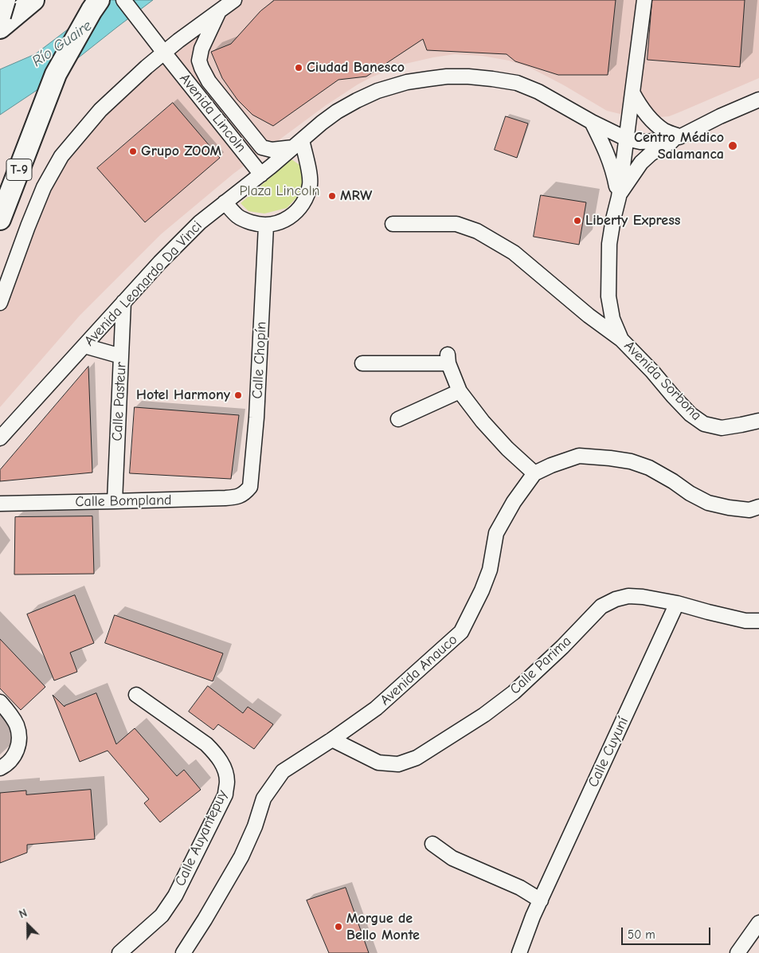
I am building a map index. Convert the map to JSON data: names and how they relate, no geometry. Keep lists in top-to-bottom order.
{
  "streets": {
    "highway": ["T-9"],
    "street": [
      "Avenida Lincoln",
      "Avenida Leonardo Da Vinci",
      "Calle Chopín",
      "Avenida Sorbona",
      "Calle Pasteur",
      "Calle Bompland",
      "Calle Parima",
      "Avenida Anauco",
      "Calle Cuyuní",
      "Calle Auyantepuy"
    ]
  },
  "crossings": [
    ["Avenida Lincoln", "Avenida Leonardo Da Vinci"],
    ["Avenida Leonardo Da Vinci", "Avenida Sorbona"],
    ["Avenida Leonardo Da Vinci", "Calle Pasteur"],
    ["Calle Chopín", "Calle Bompland"],
    ["Calle Pasteur", "Calle Bompland"],
    ["Calle Parima", "Avenida Anauco"],
    ["Calle Parima", "Calle Cuyuní"]
  ],
  "water": ["Río Guaire"],
  "parks": ["Plaza Lincoln"],
  "places": [
    "Ciudad Banesco",
    "Centro Médico Salamanca",
    "Grupo ZOOM",
    "MRW",
    "Liberty Express",
    "Hotel Harmony",
    "Morgue de Bello Monte"
  ],
  "scale_bar": "50 m",
  "north": "top left"
}
